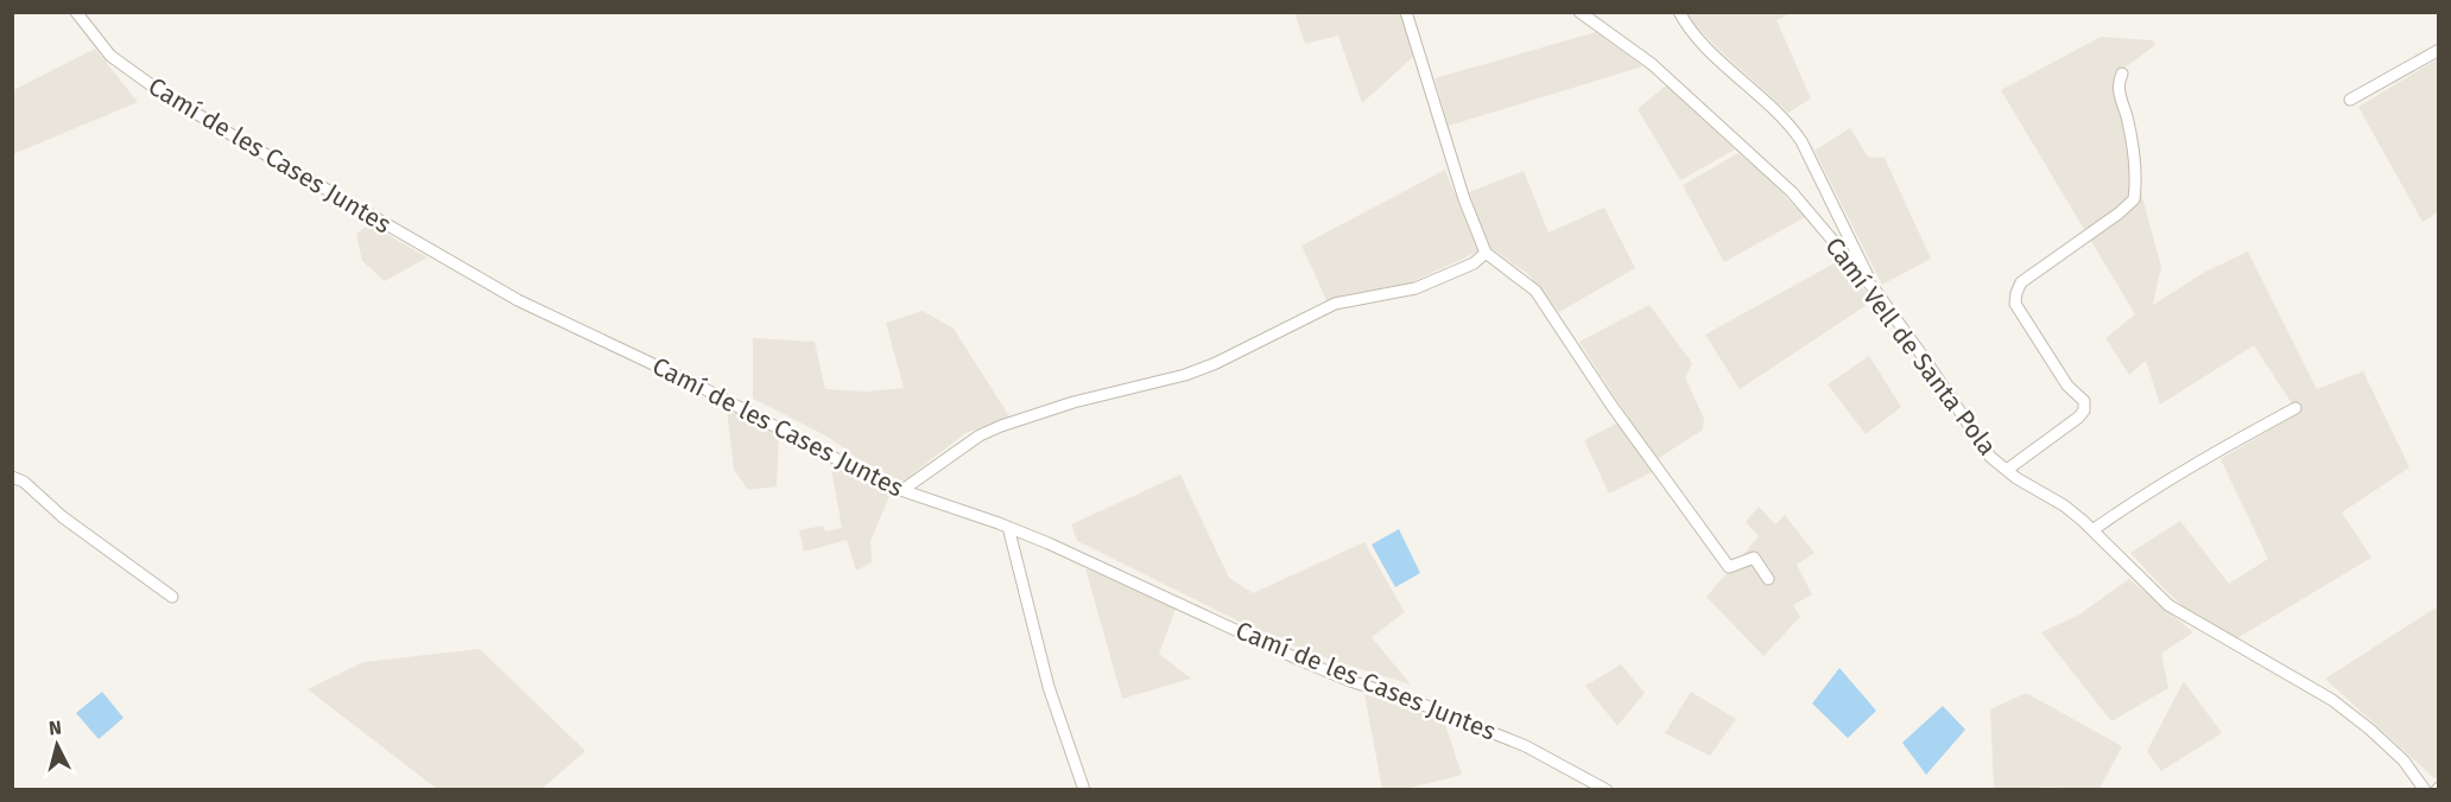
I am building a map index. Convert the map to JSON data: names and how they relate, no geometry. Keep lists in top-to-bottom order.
{
  "streets": {
    "street": ["Camí de les Cases Juntes", "Camí Vell de Santa Pola"]
  },
  "north": "top"
}
